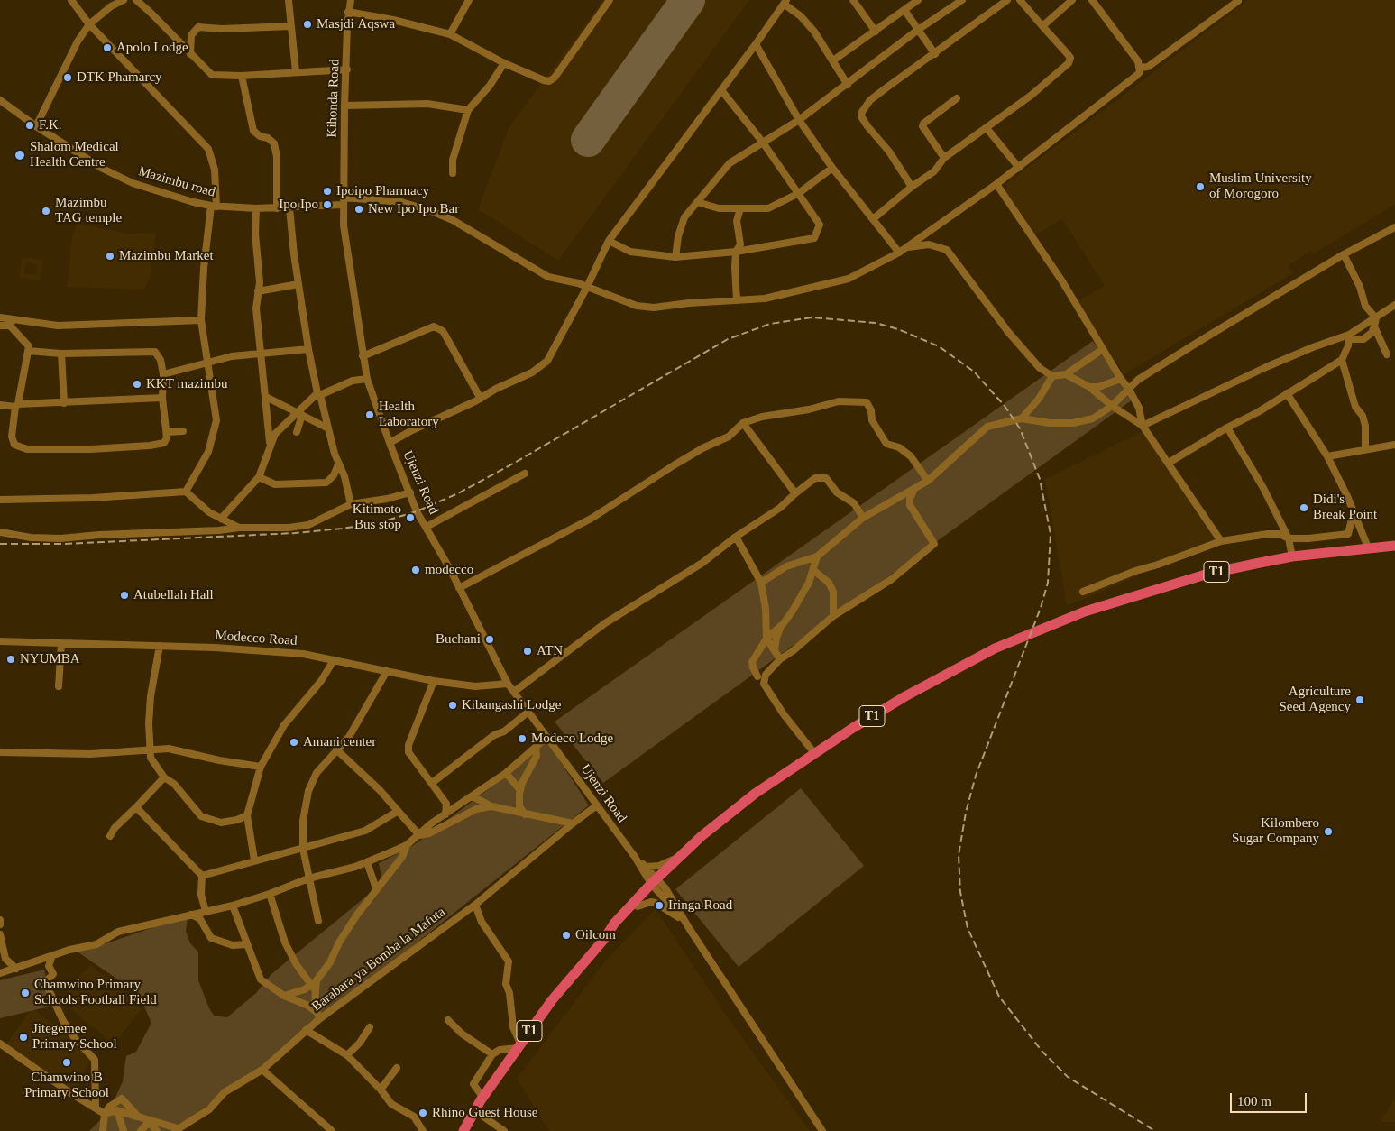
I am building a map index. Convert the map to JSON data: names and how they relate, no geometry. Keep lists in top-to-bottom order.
{
  "streets": {
    "highway": ["T1"],
    "street": [
      "Kihonda Road",
      "Mazimbu road",
      "Ujenzi Road",
      "Modecco Road",
      "Barabara ya Bomba la Mafuta"
    ]
  },
  "crossings": [
    ["Kihonda Road", "Mazimbu road"],
    ["Kihonda Road", "Ujenzi Road"],
    ["Mazimbu road", "Ujenzi Road"],
    ["Ujenzi Road", "T1"],
    ["Ujenzi Road", "Modecco Road"],
    ["Ujenzi Road", "Barabara ya Bomba la Mafuta"]
  ],
  "places": [
    "Masjdi Aqswa",
    "Apolo Lodge",
    "DTK Phamarcy",
    "F.K.",
    "Shalom Medical Health Centre",
    "Muslim University of Morogoro",
    "Ipoipo Pharmacy",
    "Ipo Ipo",
    "New Ipo Ipo Bar",
    "Mazimbu TAG temple",
    "Mazimbu Market",
    "KKT mazimbu",
    "Health Laboratory",
    "Didi's Break Point",
    "Kitimoto Bus stop",
    "modecco",
    "Atubellah Hall",
    "Buchani",
    "ATN",
    "NYUMBA",
    "Agriculture Seed Agency",
    "Kibangashi Lodge",
    "Modeco Lodge",
    "Amani center",
    "Kilombero Sugar Company",
    "Iringa Road",
    "Oilcom",
    "Chamwino Primary Schools Football Field",
    "Jitegemee Primary School",
    "Chamwino B Primary School",
    "Rhino Guest House"
  ],
  "scale_bar": "100 m"
}
